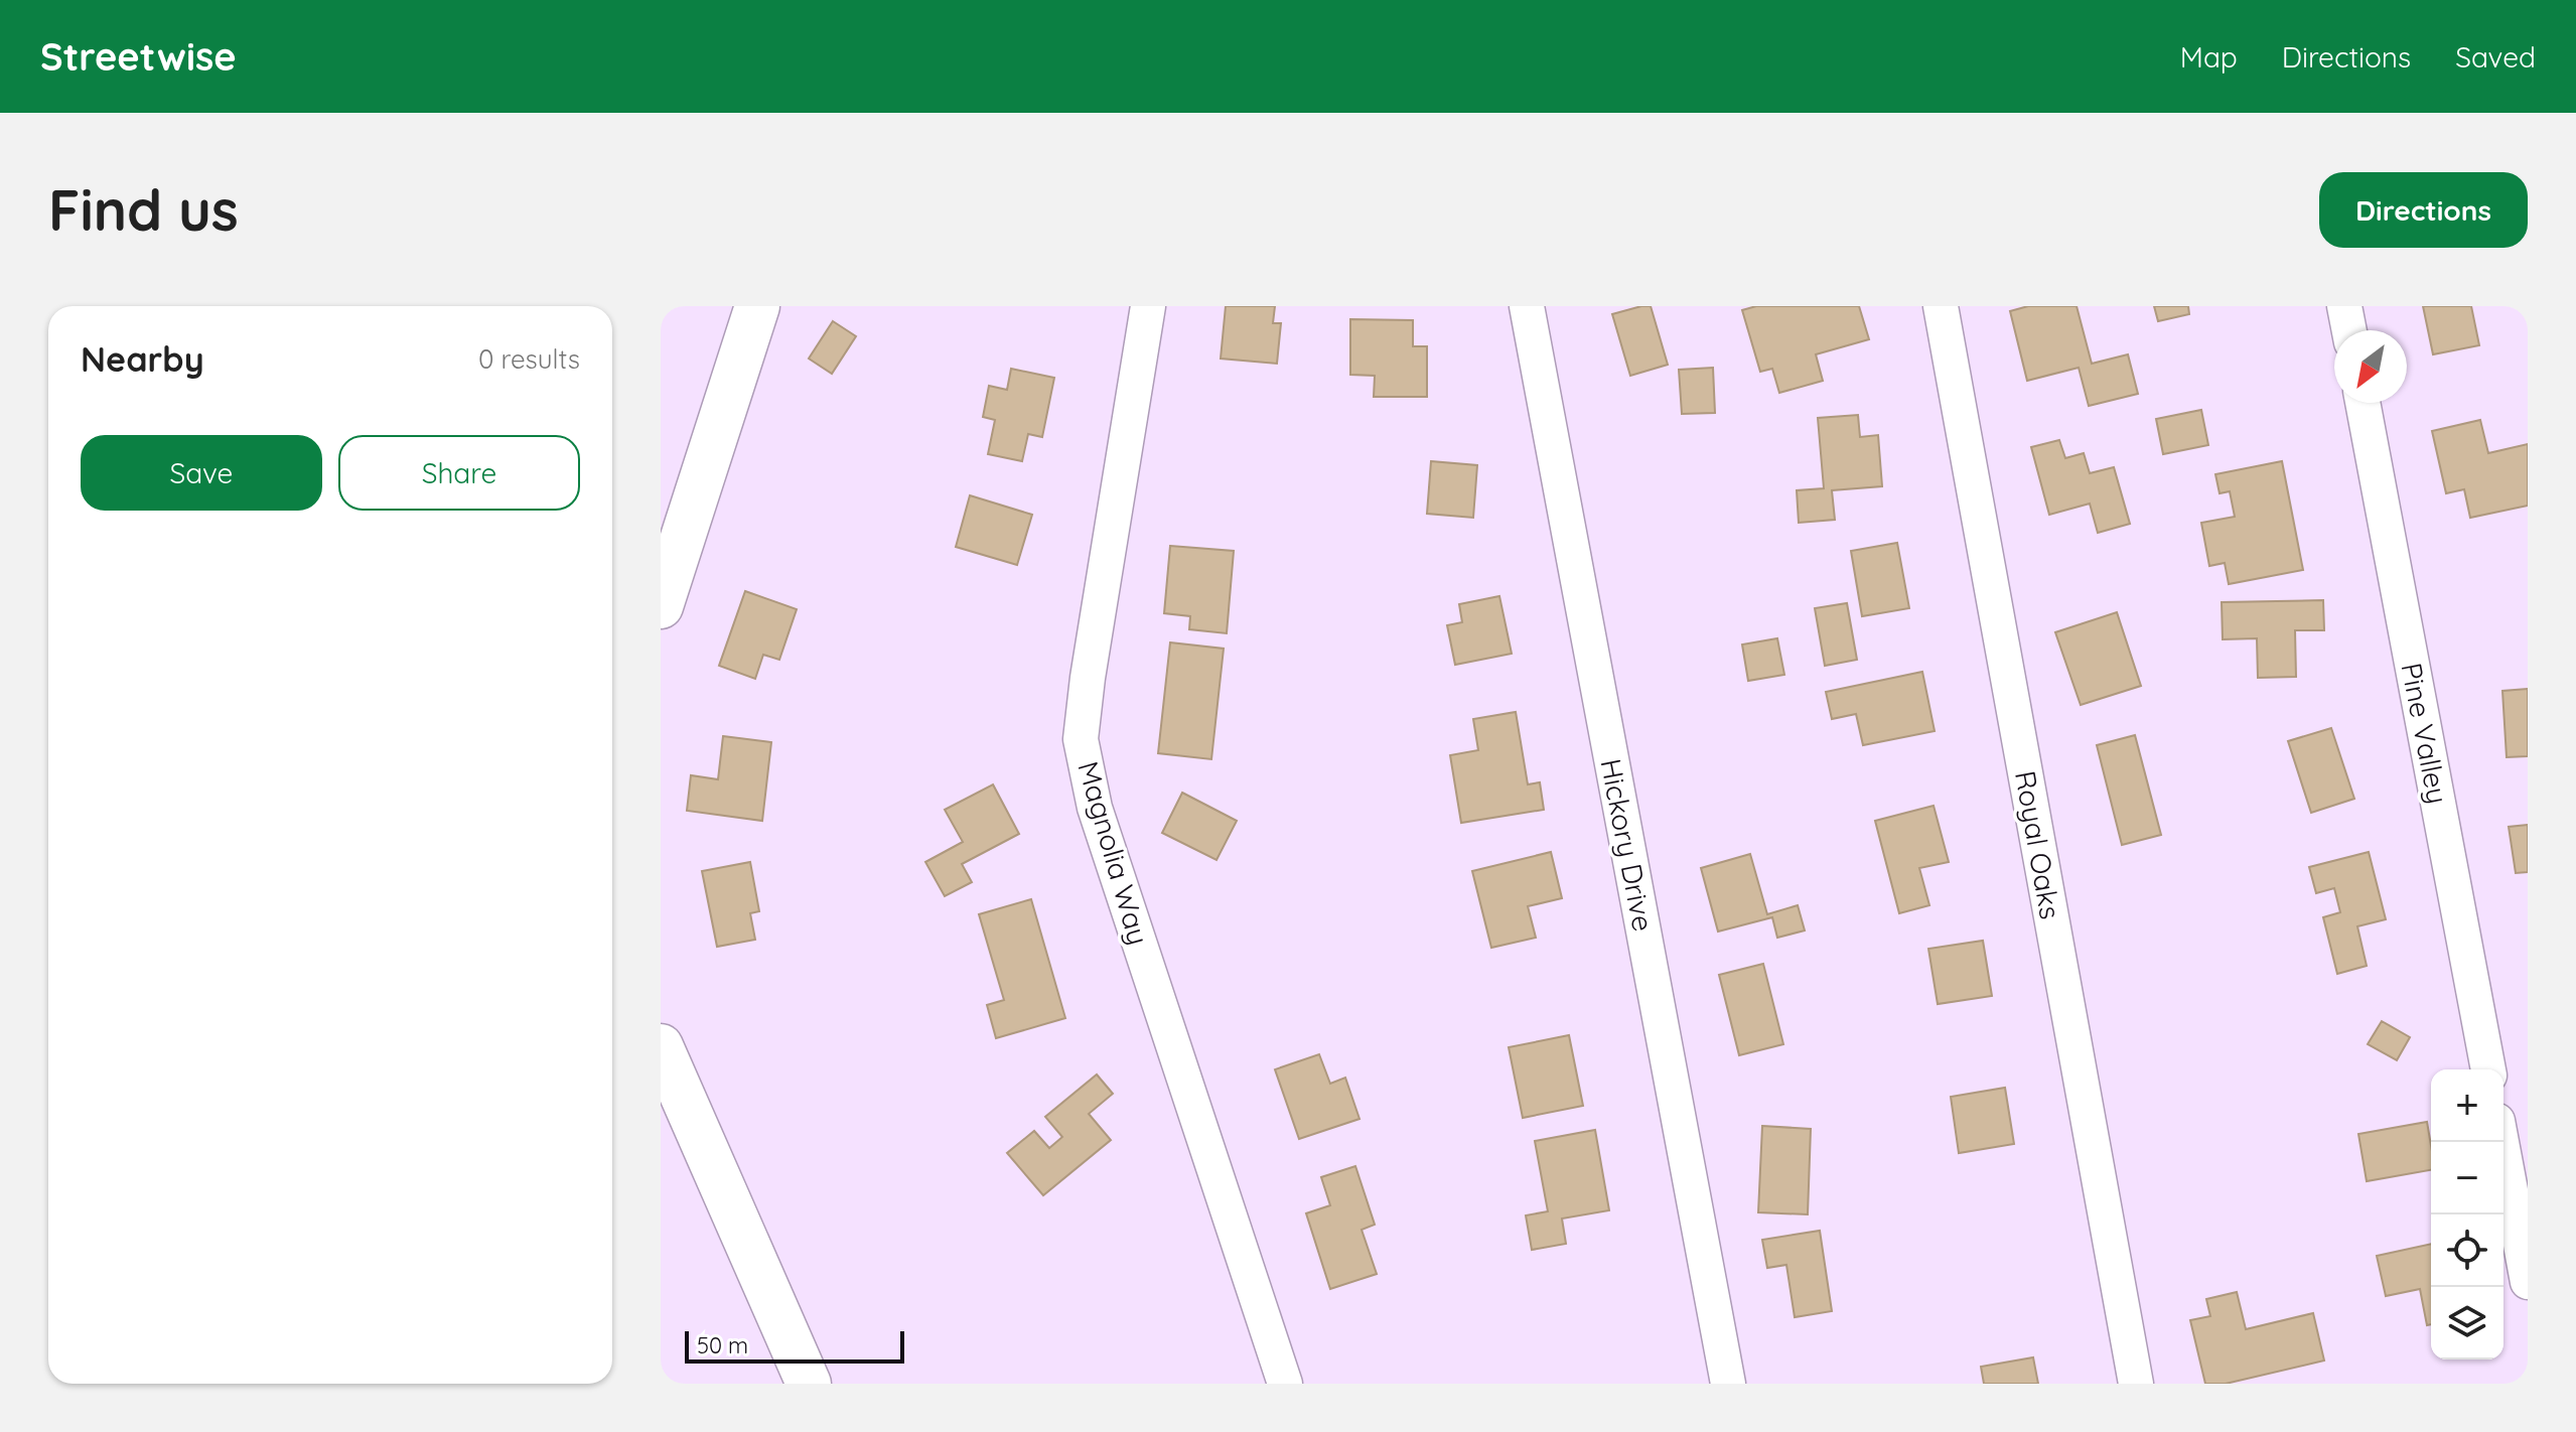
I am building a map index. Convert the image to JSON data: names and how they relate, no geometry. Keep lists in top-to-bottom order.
{
  "streets": {
    "street": [
      "Pine Valley",
      "Hickory Drive",
      "Royal Oaks",
      "Magnolia Way"
    ]
  },
  "scale_bar": "50 m",
  "north": "bottom left",
  "page": {
    "header": "Streetwise",
    "nav": ["Map", "Directions", "Saved"],
    "buttons": [
      "Directions",
      ["Save", "Share"]
    ],
    "title": "Find us",
    "heading": ["Nearby", "0 results"],
    "map_buttons": ["+", "−"],
    "scale": "50 m"
  }
}
